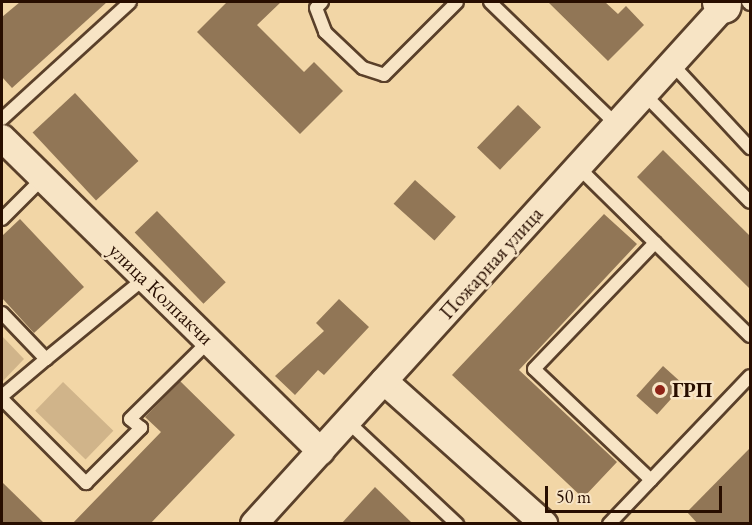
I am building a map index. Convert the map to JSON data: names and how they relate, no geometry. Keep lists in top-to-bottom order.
{
  "streets": {
    "street": ["Пожарная улица", "улица Колпакчи"]
  },
  "crossings": [
    ["Пожарная улица", "улица Колпакчи"]
  ],
  "places": ["ГРП"],
  "scale_bar": "50 m"
}
